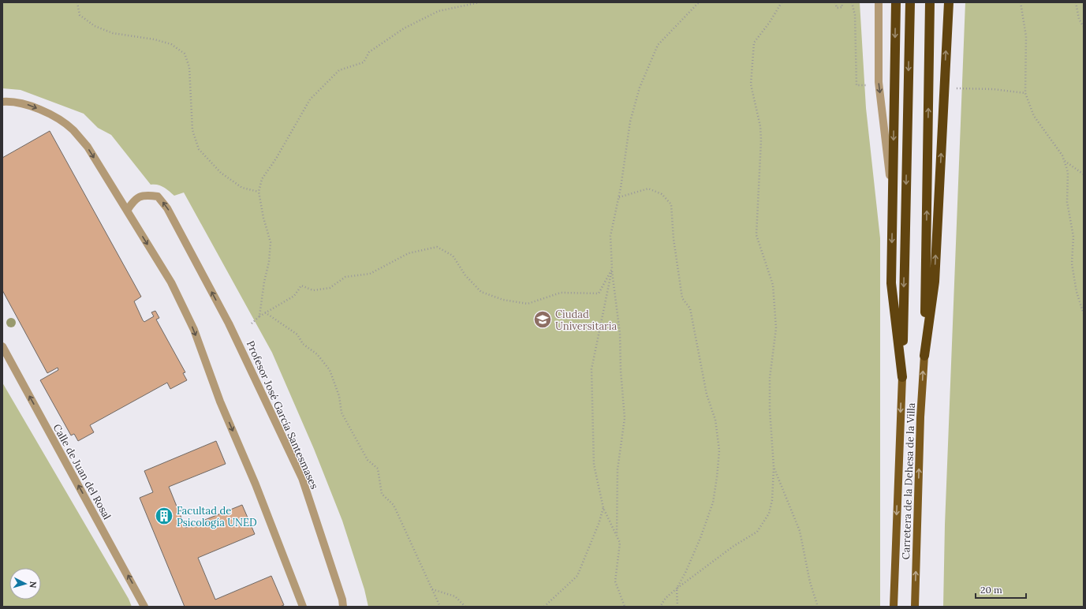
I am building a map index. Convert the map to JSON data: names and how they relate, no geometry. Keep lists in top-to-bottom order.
{
  "streets": {
    "main road": ["Carretera de la Dehesa de la Villa"],
    "street": ["Profesor José García Santesmases", "Calle de Juan del Rosal"]
  },
  "one_way": ["Calle de Juan del Rosal"],
  "places": {
    "school or university": ["Ciudad Universitaria"],
    "building": ["Facultad de Psicología UNED"]
  },
  "scale_bar": "20 m",
  "north": "right"
}
